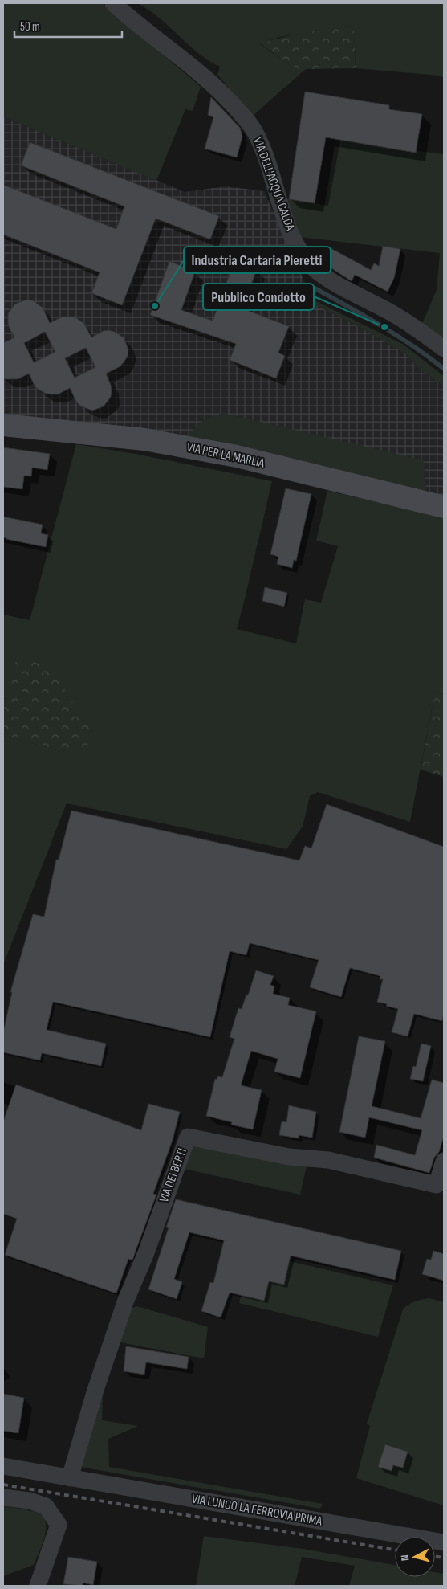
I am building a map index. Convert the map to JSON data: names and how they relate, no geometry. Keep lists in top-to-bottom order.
{
  "streets": {
    "street": [
      "VIA DELL'ACQUA CALDA",
      "VIA PER LA MARLIA",
      "VIA DEI BERTI",
      "VIA LUNGO LA FERROVIA PRIMA"
    ]
  },
  "crossings": [
    ["VIA DEI BERTI", "VIA LUNGO LA FERROVIA PRIMA"]
  ],
  "places": ["Industria Cartaria Pieretti", "Pubblico Condotto"],
  "scale_bar": "50 m",
  "north": "left"
}
